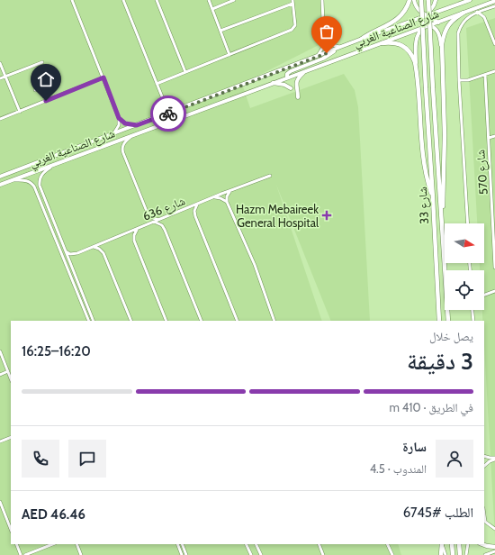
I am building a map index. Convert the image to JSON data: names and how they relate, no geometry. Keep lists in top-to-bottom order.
{
  "streets": {
    "highway": ["شارع 33"],
    "main road": ["شارع الصناعية الغربي"],
    "street": ["شارع 570", "شارع 636"]
  },
  "places": {
    "health": ["Hazm Mebaireek General Hospital"]
  },
  "north": "right",
  "page": {
    "heading": ["3 دقيقة", "يصل خلال", "16:20–16:25"],
    "panel": [
      "سارة",
      "المندوب · 4.5",
      "الطلب #6745",
      "AED 46.46"
    ],
    "bar": "في الطريق · 410 m"
  }
}
